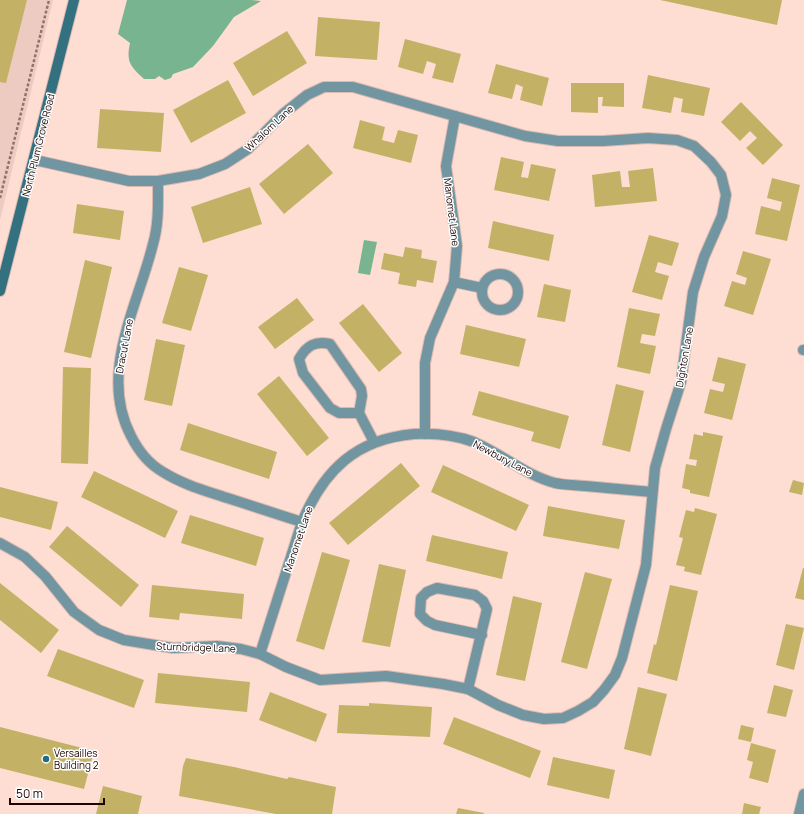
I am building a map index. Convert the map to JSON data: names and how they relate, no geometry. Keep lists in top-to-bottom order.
{
  "streets": {
    "street": [
      "Whalom Lane",
      "North Plum Grove Road",
      "Manomet Lane",
      "Dracut Lane",
      "Dighton Lane",
      "Newbury Lane",
      "Sturnbridge Lane"
    ]
  },
  "crossings": [
    ["Whalom Lane", "North Plum Grove Road"],
    ["Whalom Lane", "Manomet Lane"],
    ["Whalom Lane", "Dracut Lane"],
    ["Whalom Lane", "Dighton Lane"],
    ["Manomet Lane", "Dracut Lane"],
    ["Manomet Lane", "Dighton Lane"],
    ["Manomet Lane", "Newbury Lane"],
    ["Manomet Lane", "Sturnbridge Lane"],
    ["Dighton Lane", "Newbury Lane"],
    ["Dighton Lane", "Sturnbridge Lane"]
  ],
  "places": ["Versailles Building 2"],
  "scale_bar": "50 m"
}
